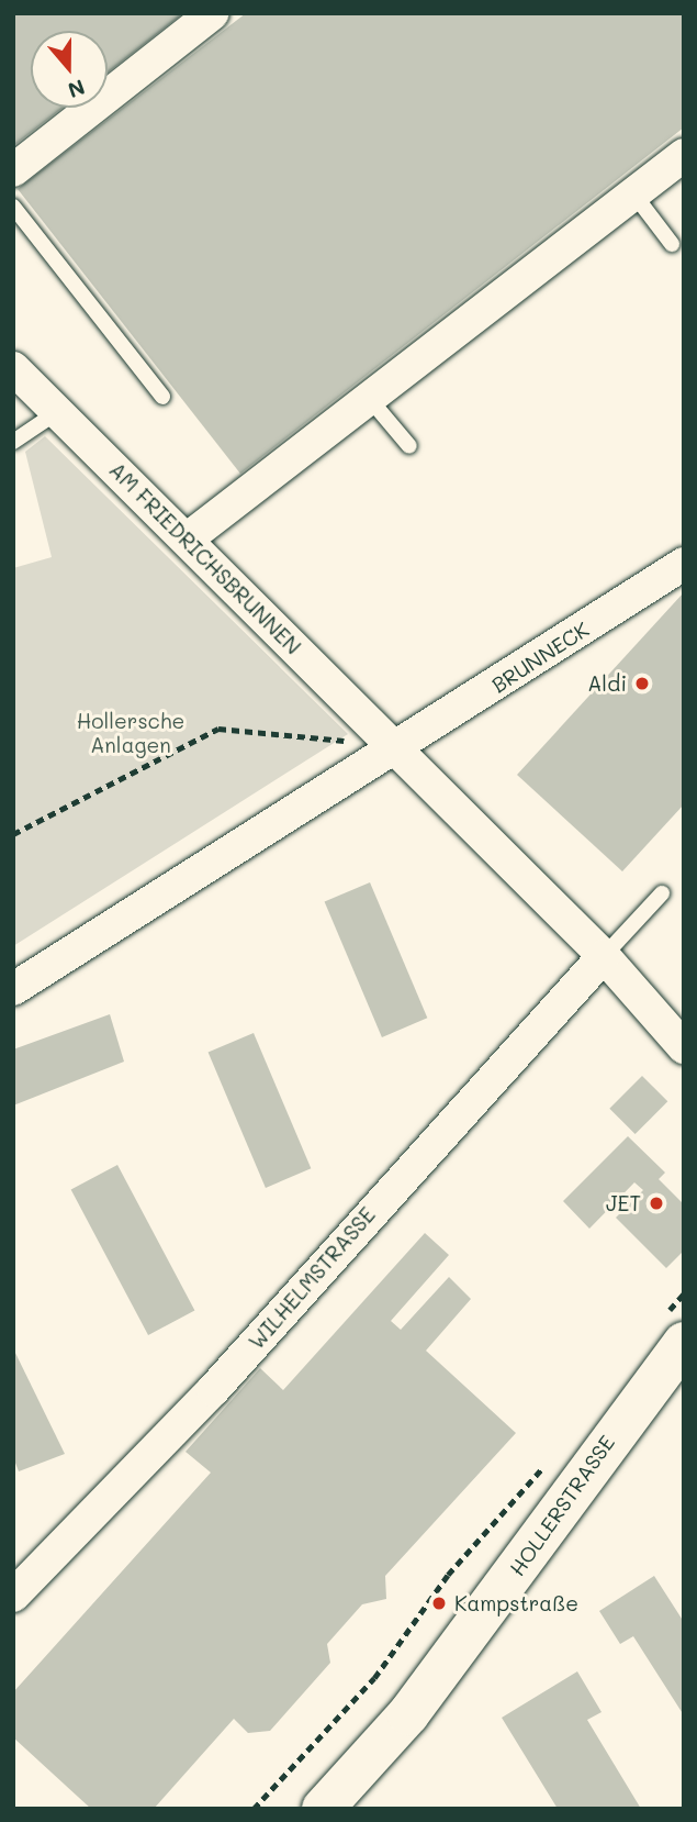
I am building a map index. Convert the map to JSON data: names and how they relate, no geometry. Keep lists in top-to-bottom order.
{
  "streets": {
    "main road": ["HOLLERSTRASSE"],
    "street": ["AM FRIEDRICHSBRUNNEN", "BRUNNECK", "WILHELMSTRASSE"]
  },
  "crossings": [
    ["AM FRIEDRICHSBRUNNEN", "BRUNNECK"],
    ["AM FRIEDRICHSBRUNNEN", "WILHELMSTRASSE"]
  ],
  "parks": ["Hollersche Anlagen"],
  "places": ["Aldi", "JET", "Kampstraße"],
  "north": "bottom"
}
